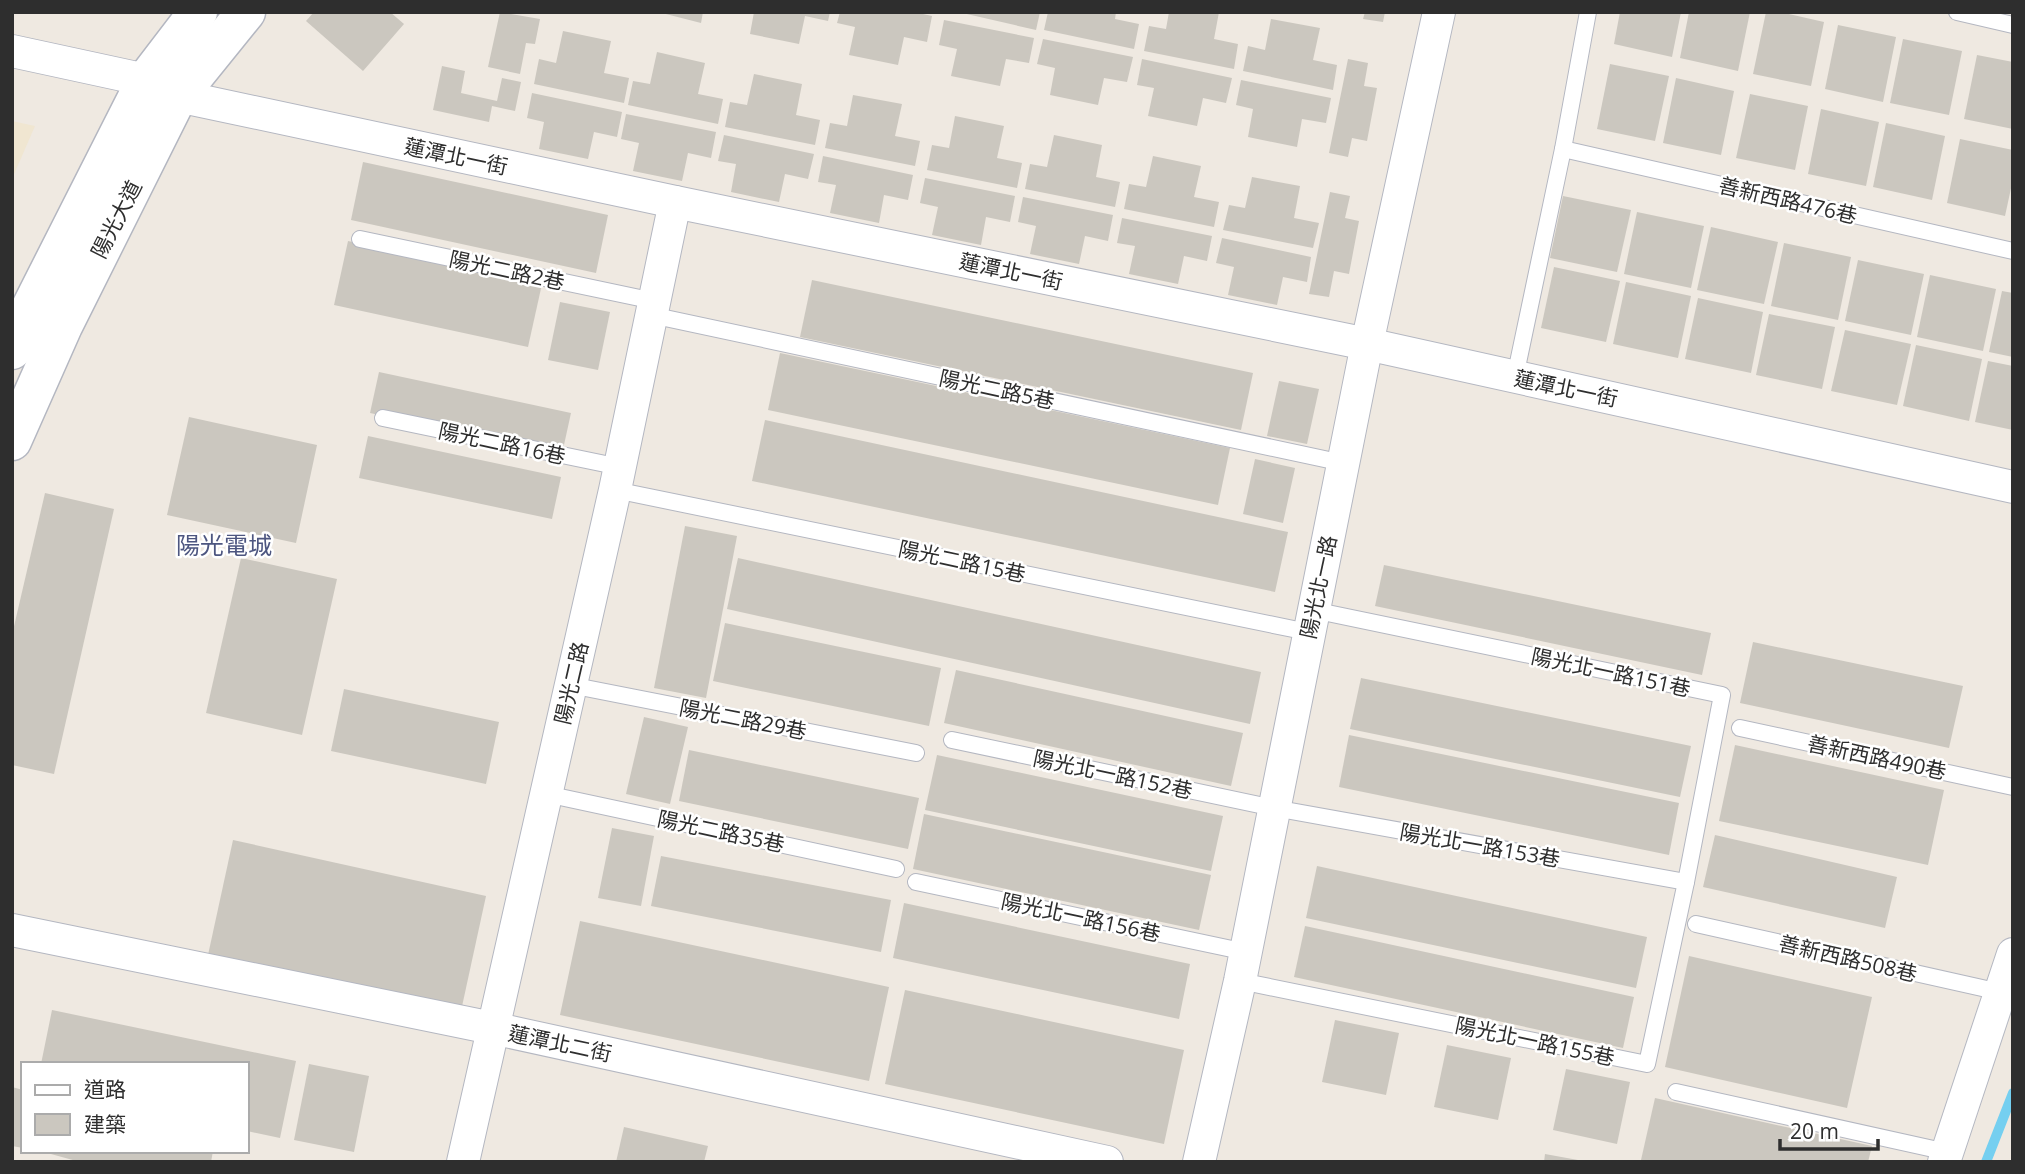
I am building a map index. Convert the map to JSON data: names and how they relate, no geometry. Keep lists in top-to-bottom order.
{
  "streets": {
    "street": [
      "蓮潭北一街",
      "陽光大道",
      "陽光北一路",
      "陽光二路",
      "蓮潭北二街"
    ],
    "lane": [
      "善新西路476巷",
      "陽光二路2巷",
      "陽光二路5巷",
      "陽光二路16巷",
      "陽光二路15巷",
      "陽光北一路151巷",
      "陽光二路29巷",
      "善新西路490巷",
      "陽光北一路152巷",
      "陽光二路35巷",
      "陽光北一路153巷",
      "陽光北一路156巷",
      "善新西路508巷",
      "陽光北一路155巷"
    ]
  },
  "crossings": [
    ["蓮潭北一街", "陽光大道"],
    ["蓮潭北一街", "陽光北一路"],
    ["蓮潭北一街", "陽光二路"],
    ["陽光二路2巷", "陽光二路5巷"],
    ["陽光二路2巷", "陽光二路"],
    ["陽光二路5巷", "陽光北一路"],
    ["陽光二路5巷", "陽光二路"],
    ["陽光二路16巷", "陽光二路15巷"],
    ["陽光二路16巷", "陽光二路"],
    ["陽光二路15巷", "陽光北一路"],
    ["陽光二路15巷", "陽光北一路151巷"],
    ["陽光二路15巷", "陽光二路"],
    ["陽光北一路", "陽光北一路151巷"],
    ["陽光北一路", "陽光北一路152巷"],
    ["陽光北一路", "陽光北一路153巷"],
    ["陽光北一路", "陽光北一路156巷"],
    ["陽光北一路", "陽光北一路155巷"],
    ["陽光北一路151巷", "陽光北一路153巷"],
    ["陽光北一路151巷", "陽光北一路155巷"],
    ["陽光二路", "陽光二路29巷"],
    ["陽光二路", "陽光二路35巷"],
    ["陽光二路", "蓮潭北二街"],
    ["陽光北一路152巷", "陽光北一路153巷"],
    ["陽光北一路153巷", "陽光北一路155巷"],
    ["陽光北一路156巷", "陽光北一路155巷"]
  ],
  "districts": ["陽光電城"],
  "legend": ["道路", "建築"],
  "scale_bar": "20 m"
}
